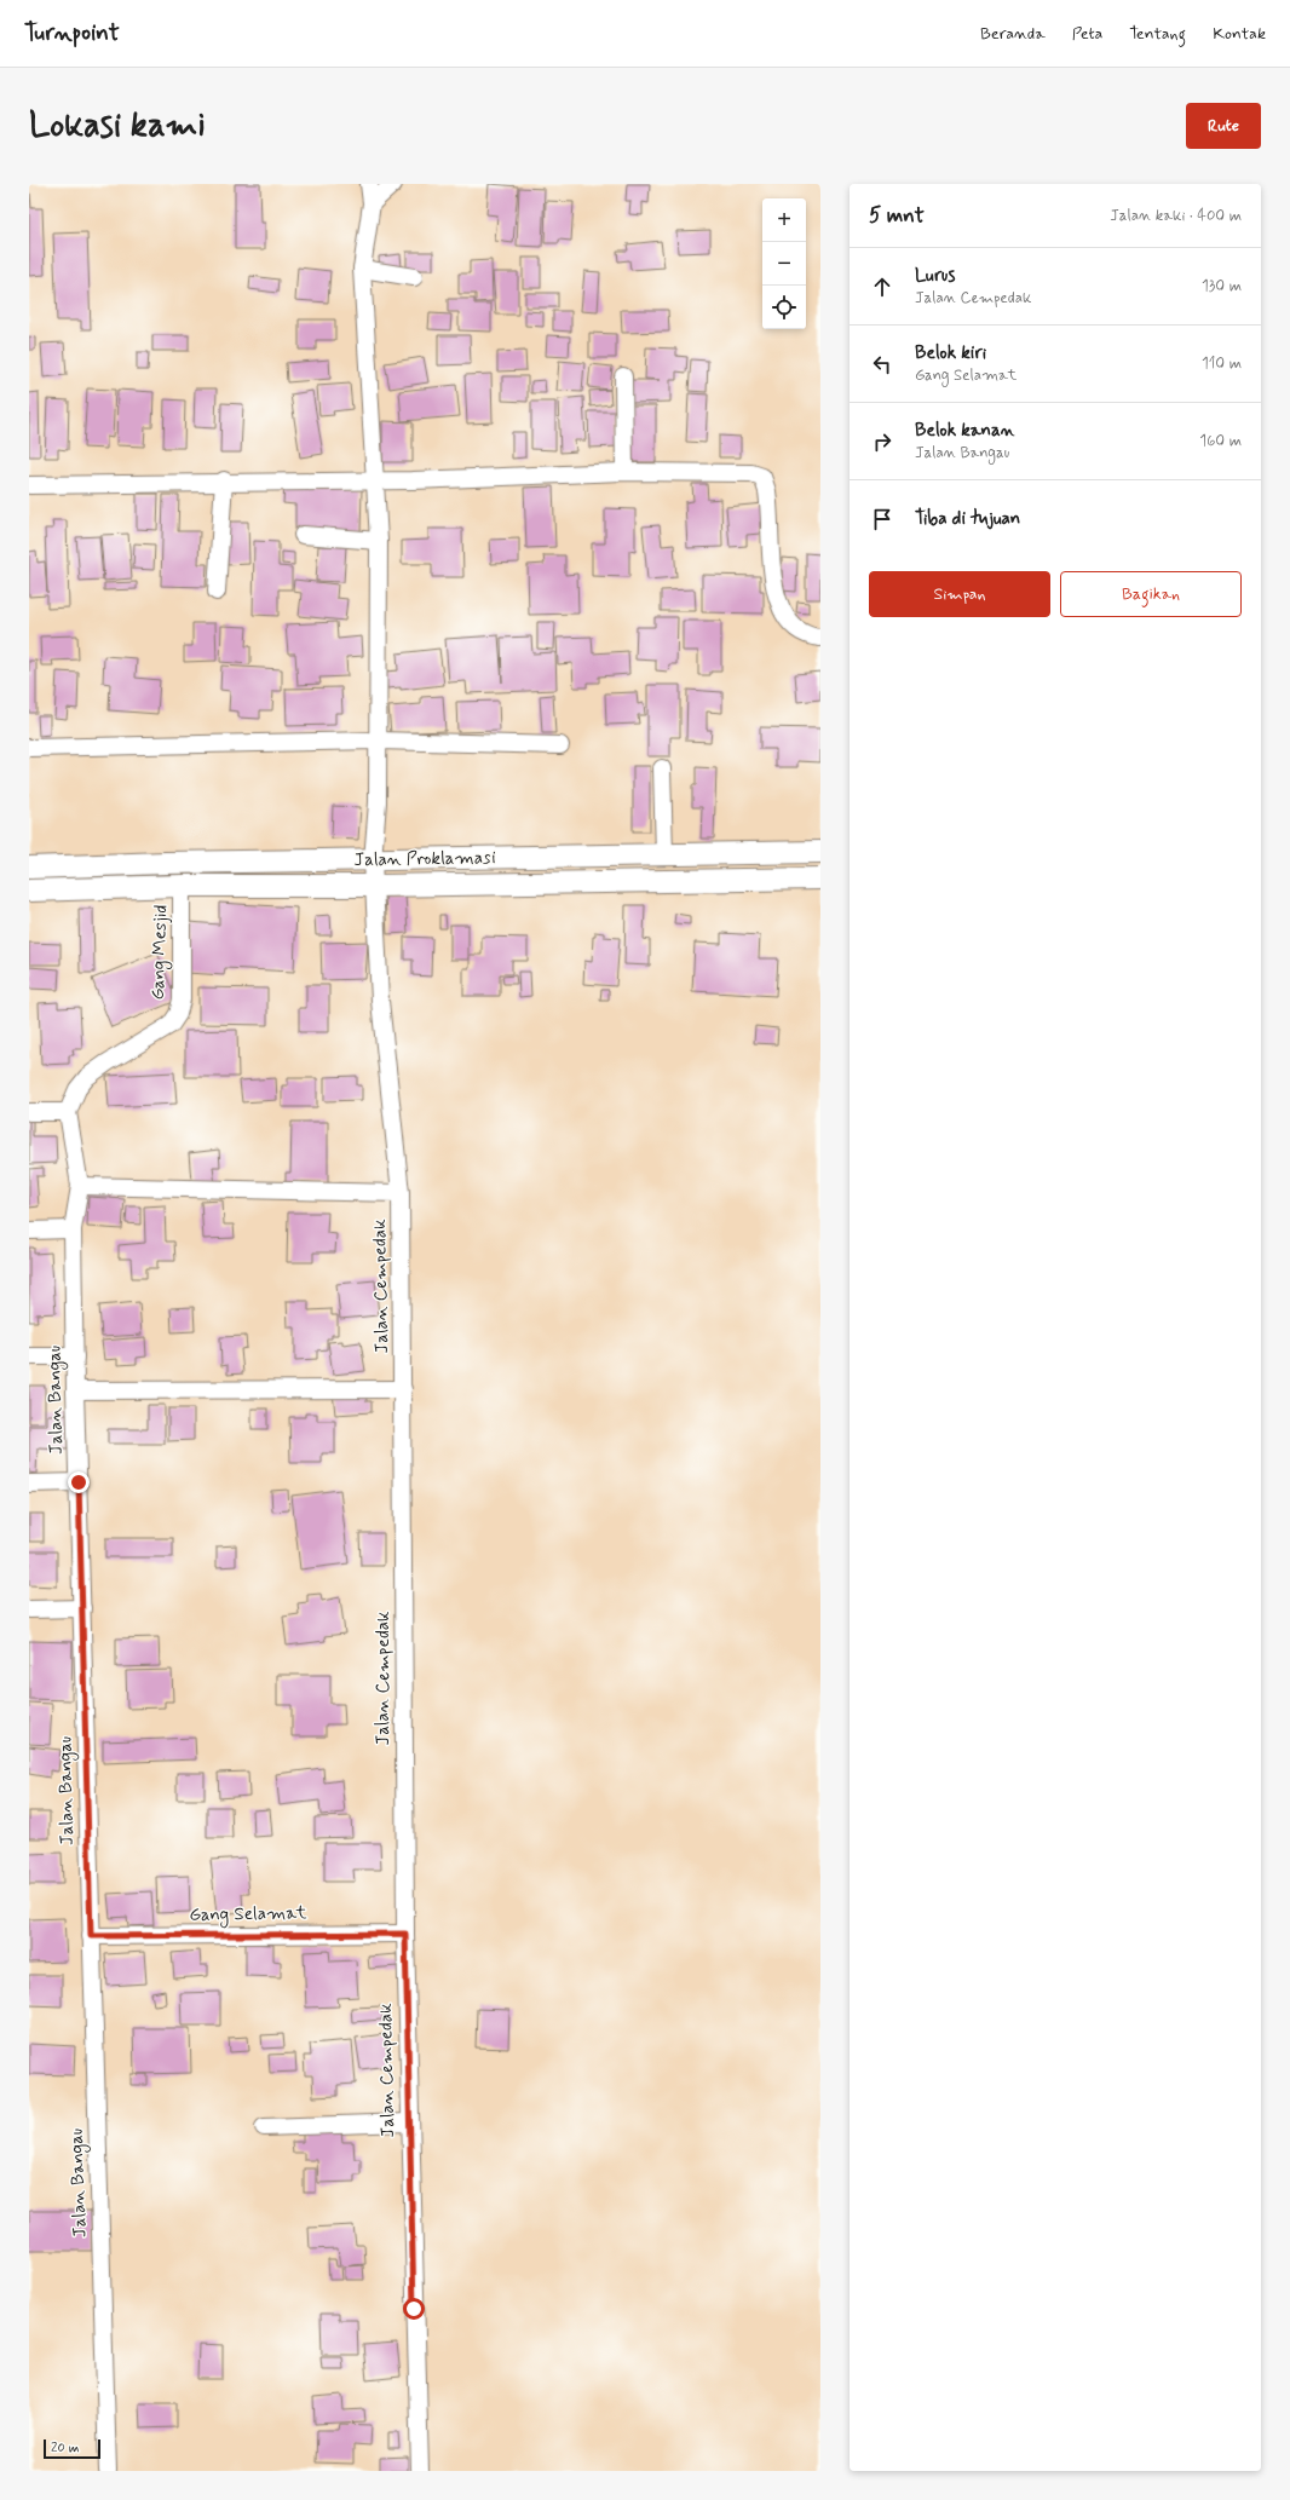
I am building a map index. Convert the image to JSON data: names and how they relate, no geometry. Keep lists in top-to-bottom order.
{
  "streets": {
    "street": [
      "Jalan Proklamasi",
      "Gang Mesjid",
      "Jalan Cempedak",
      "Jalan Bangau",
      "Gang Selamat"
    ]
  },
  "crossings": [
    ["Jalan Proklamasi", "Gang Mesjid"],
    ["Jalan Proklamasi", "Jalan Cempedak"],
    ["Gang Mesjid", "Jalan Bangau"],
    ["Jalan Cempedak", "Gang Selamat"],
    ["Jalan Bangau", "Gang Selamat"]
  ],
  "scale_bar": "20 m",
  "page": {
    "header": "Turnpoint",
    "nav": [
      "Beranda",
      "Peta",
      "Tentang",
      "Kontak"
    ],
    "buttons": [
      "Rute",
      ["Simpan", "Bagikan"]
    ],
    "title": "Lokasi kami",
    "heading": ["5 mnt", "Jalan kaki · 400 m"],
    "map_buttons": ["+", "−"],
    "list": [
      ["Lurus", "Jalan Cempedak", "130 m"],
      ["Belok kiri", "Gang Selamat", "110 m"],
      ["Belok kanan", "Jalan Bangau", "160 m"],
      "Tiba di tujuan"
    ],
    "scale": "20 m"
  }
}
